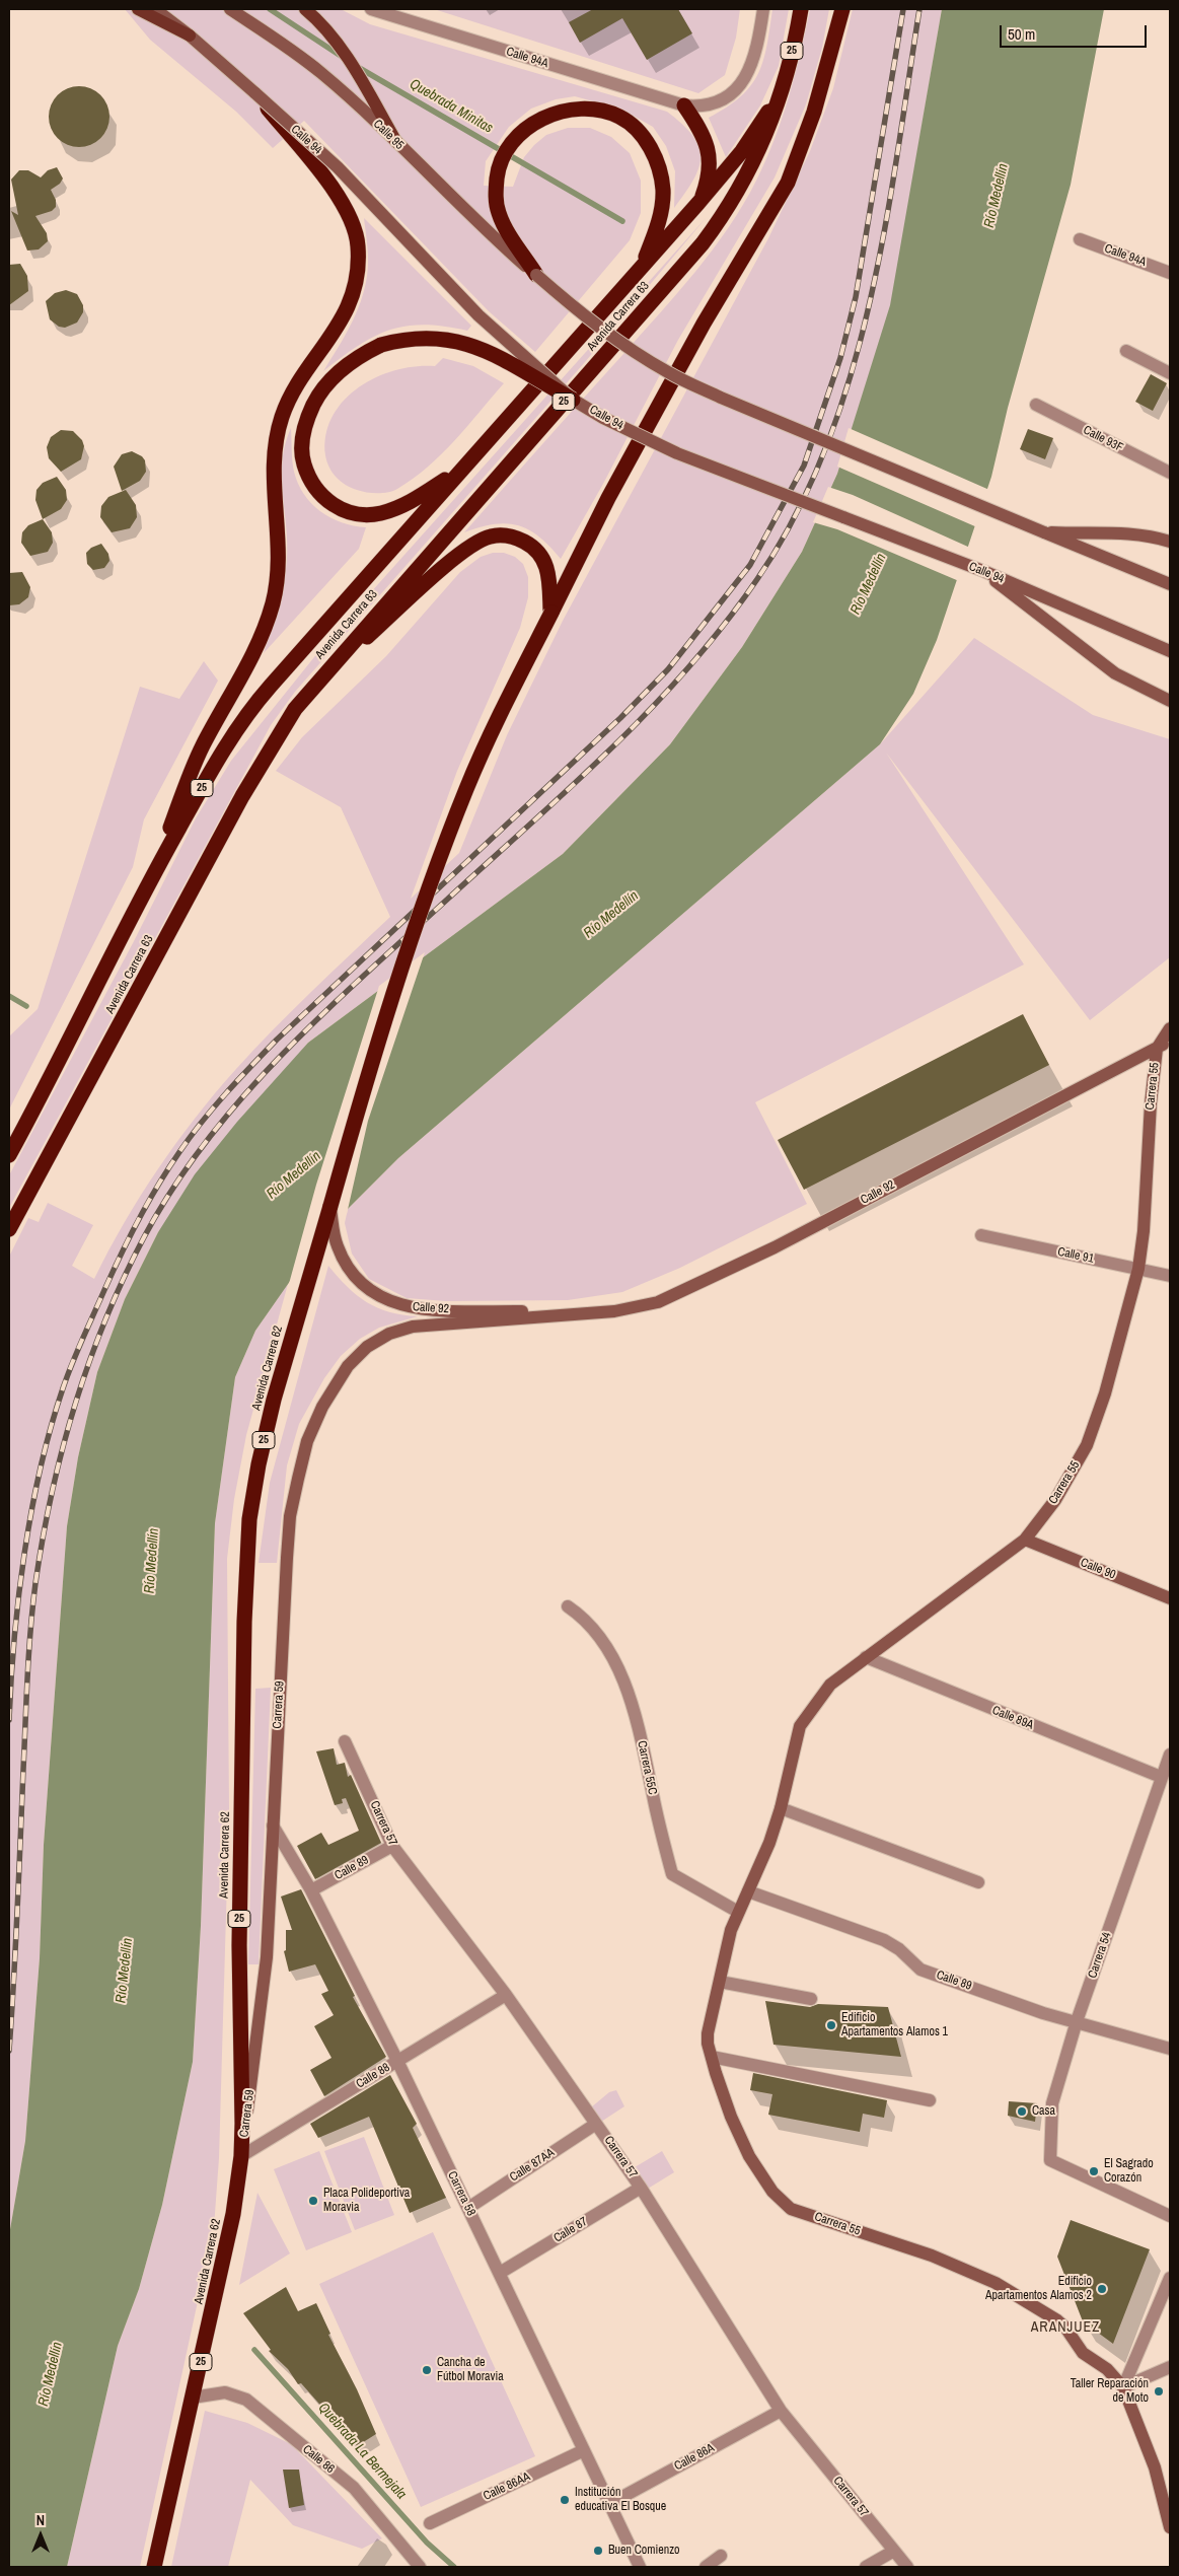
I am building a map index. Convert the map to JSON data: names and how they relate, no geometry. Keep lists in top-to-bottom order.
{
  "streets": {
    "highway": ["25", "Avenida Carrera 63", "Avenida Carrera 62"],
    "main road": [
      "Calle 95",
      "Calle 94",
      "Carrera 55",
      "Calle 92",
      "Calle 90",
      "Carrera 59"
    ],
    "street": [
      "Calle 94A",
      "Calle 93F",
      "Calle 91",
      "Calle 89A",
      "Carrera 55C",
      "Carrera 57",
      "Calle 89",
      "Carrera 54",
      "Calle 88",
      "Calle 87AA",
      "Carrera 58",
      "Calle 87",
      "Calle 86A",
      "Calle 86",
      "Calle 86AA"
    ]
  },
  "crossings": [
    ["25", "Calle 92"],
    ["25", "Avenida Carrera 62"],
    ["Carrera 55", "Calle 92"],
    ["Carrera 55", "Calle 91"],
    ["Carrera 55", "Calle 90"],
    ["Carrera 55", "Calle 89A"],
    ["Carrera 55", "Carrera 55C"],
    ["Carrera 55", "Calle 89"],
    ["Calle 92", "Avenida Carrera 62"],
    ["Calle 92", "Carrera 59"],
    ["Avenida Carrera 62", "Carrera 59"],
    ["Avenida Carrera 62", "Calle 88"],
    ["Avenida Carrera 62", "Calle 86"],
    ["Carrera 59", "Calle 88"],
    ["Carrera 59", "Carrera 58"],
    ["Calle 89A", "Carrera 54"],
    ["Carrera 57", "Calle 89"],
    ["Carrera 57", "Calle 88"],
    ["Carrera 57", "Calle 87AA"],
    ["Carrera 57", "Calle 87"],
    ["Carrera 57", "Calle 86A"],
    ["Calle 89", "Carrera 54"],
    ["Calle 89", "Carrera 58"],
    ["Calle 88", "Carrera 58"],
    ["Calle 87AA", "Carrera 58"],
    ["Carrera 58", "Calle 87"],
    ["Carrera 58", "Calle 86A"],
    ["Carrera 58", "Calle 86AA"]
  ],
  "districts": ["ARANJUEZ"],
  "water": ["Quebrada Minitas", "Río Medellín", "Quebrada La Bermejala"],
  "places": [
    "Edificio Apartamentos Alamos 1",
    "Casa",
    "El Sagrado Corazón",
    "Placa Polideportiva Moravia",
    "Edificio Apartamentos Alamos 2",
    "Cancha de Fútbol Moravia",
    "Taller Reparación de Moto",
    "Institución educativa El Bosque",
    "Buen Comienzo"
  ],
  "scale_bar": "50 m",
  "north": "top"
}
